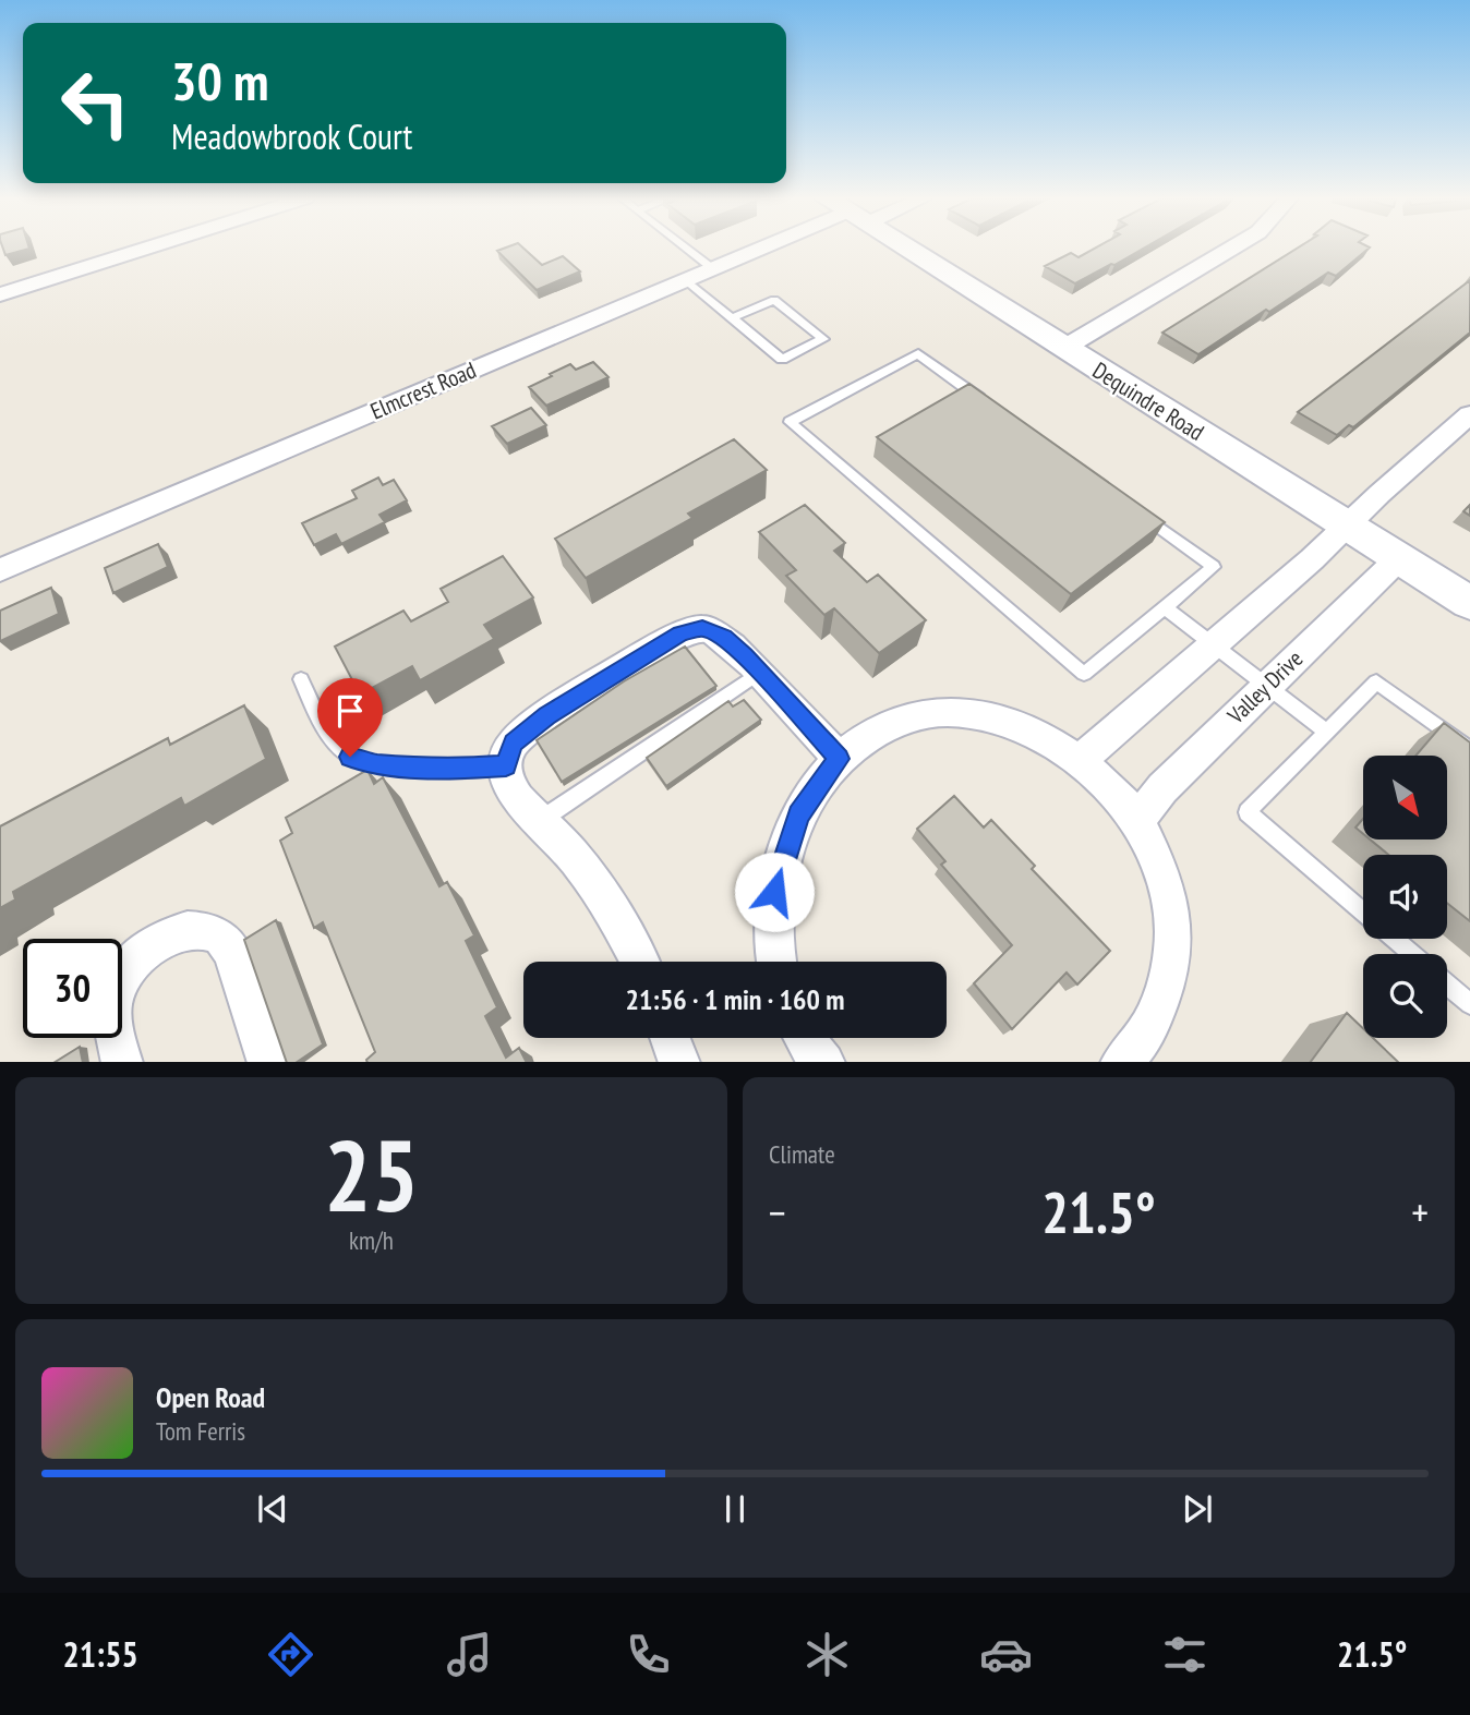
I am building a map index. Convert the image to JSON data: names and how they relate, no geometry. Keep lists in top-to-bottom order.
{
  "streets": {
    "main road": ["Dequindre Road"],
    "street": ["Elmcrest Road", "Valley Drive"]
  },
  "crossings": [
    ["Dequindre Road", "Valley Drive"]
  ],
  "north": "bottom right",
  "page": {
    "turn": ["30 m", "Meadowbrook Court"],
    "limit": "30",
    "trip": "21:56 · 1 min · 160 m",
    "tile": [
      ["25", "km/h"],
      "Climate"
    ],
    "heat": ["−", "21.5°", "+"],
    "song": ["Open Road", "Tom Ferris"],
    "tabs": ["21:55", "21.5°"]
  }
}
